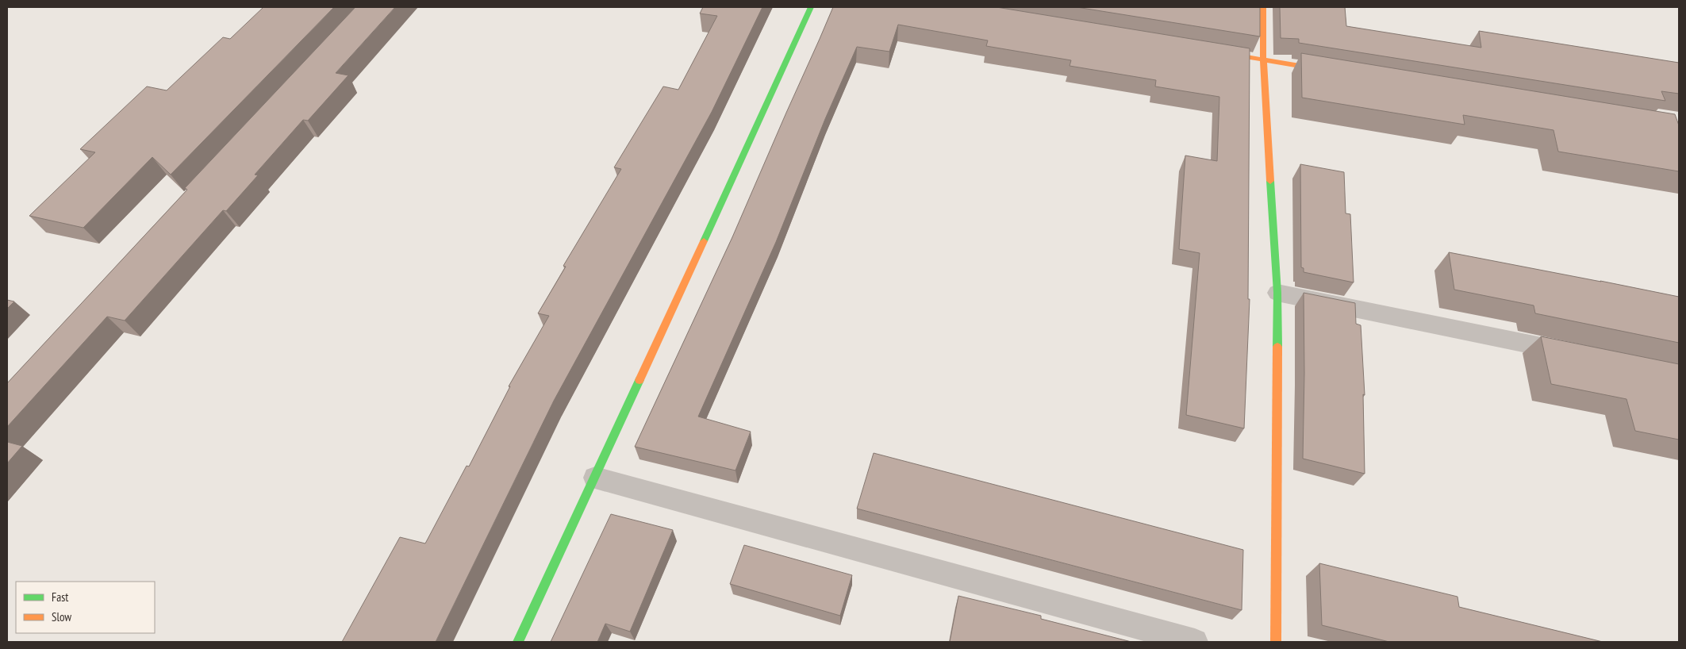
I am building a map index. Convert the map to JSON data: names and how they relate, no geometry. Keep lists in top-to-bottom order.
{
  "legend": ["Fast", "Slow"]
}
